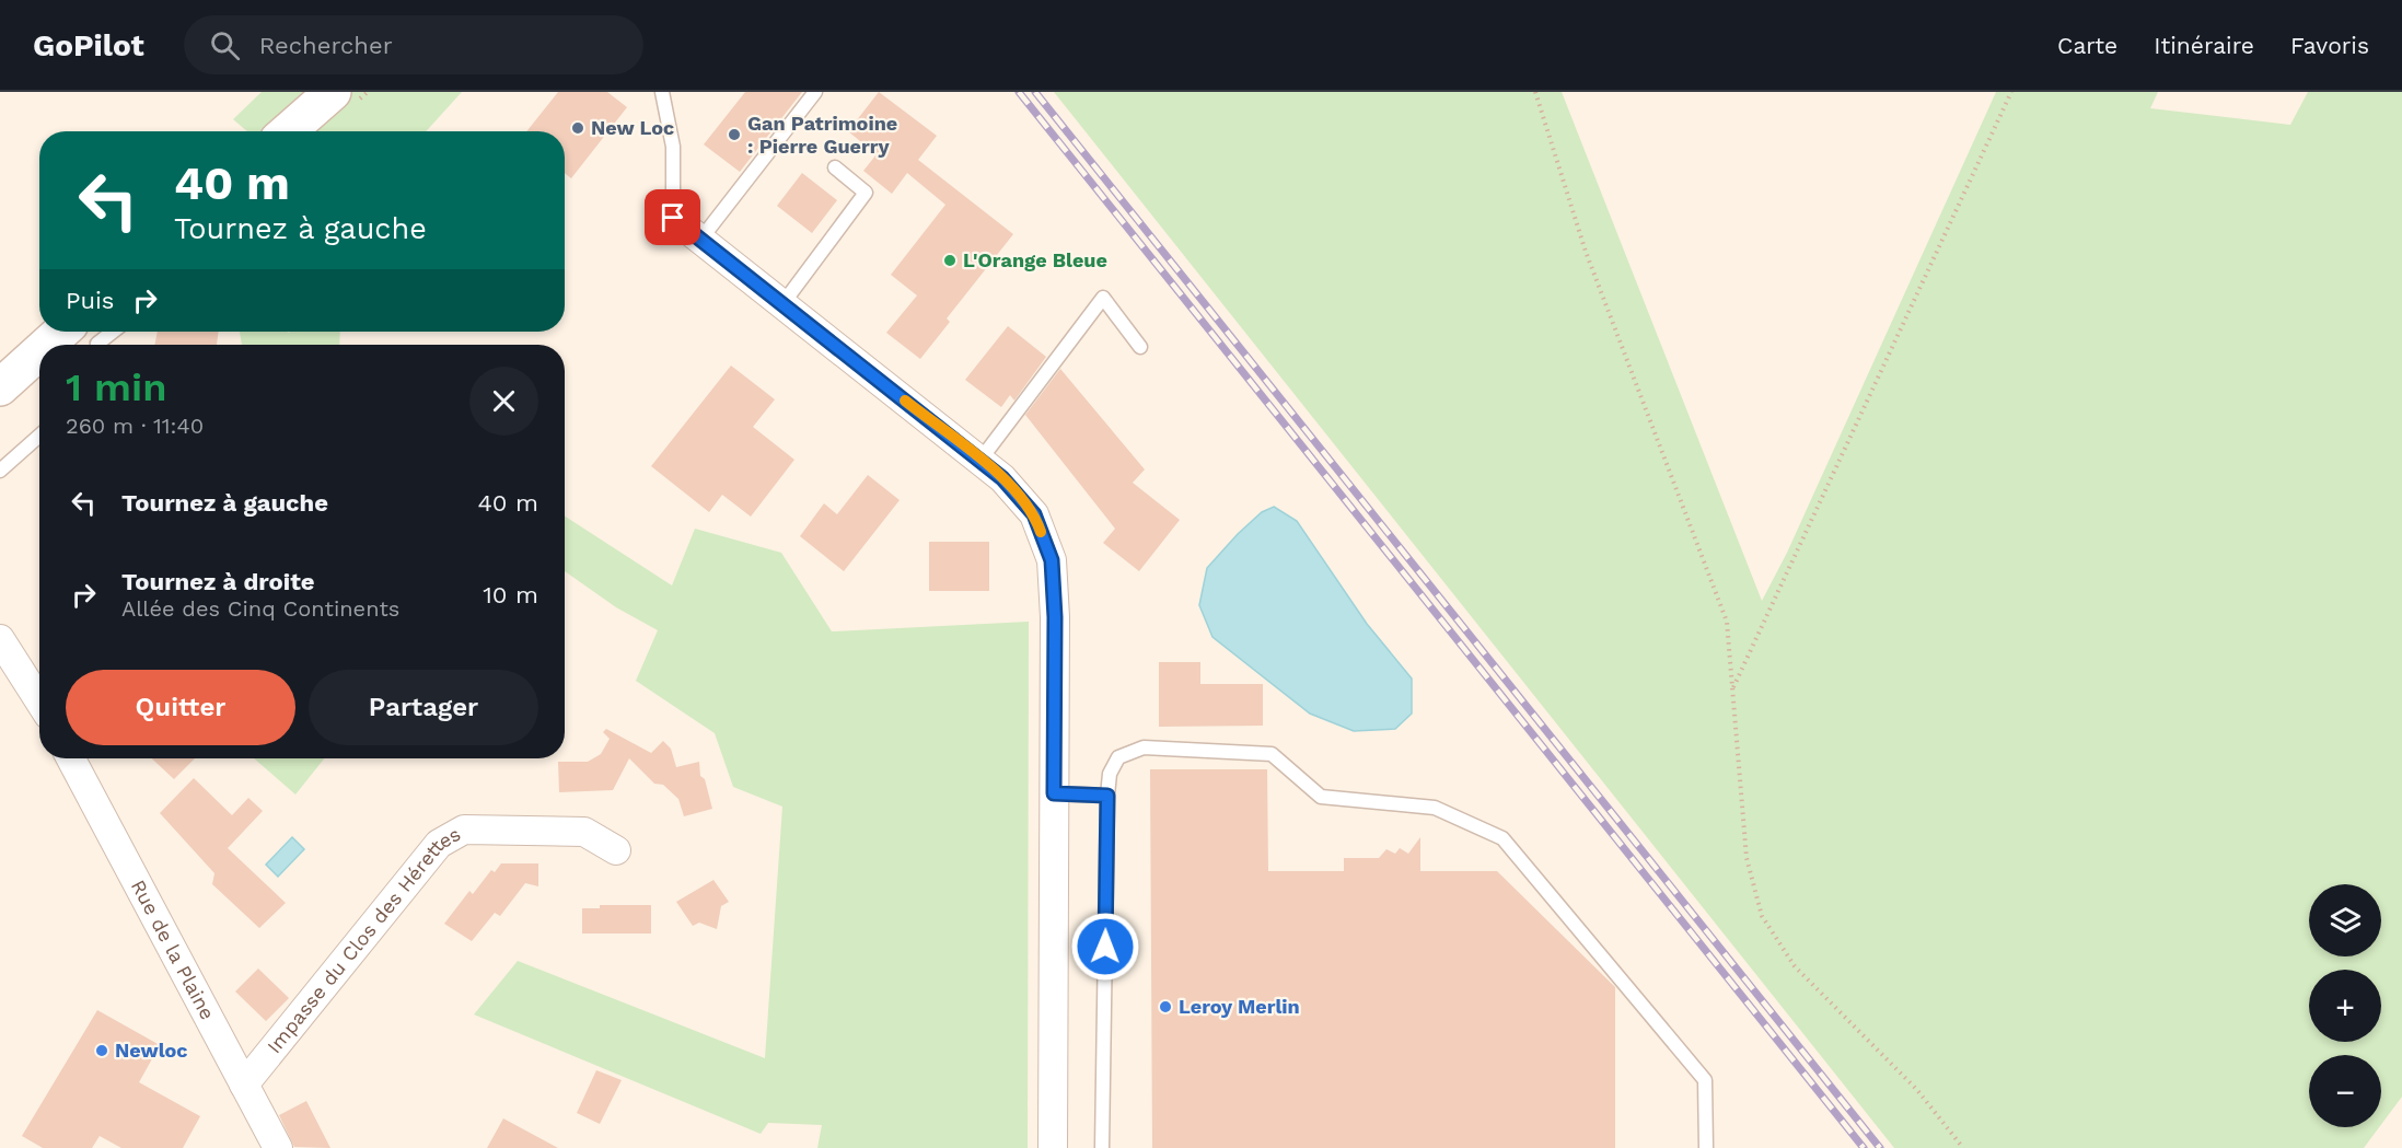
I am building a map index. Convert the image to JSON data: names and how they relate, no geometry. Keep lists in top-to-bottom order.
{
  "streets": {
    "street": ["Impasse du Clos des Hérettes", "Rue de la Plaine"]
  },
  "crossings": [
    ["Impasse du Clos des Hérettes", "Rue de la Plaine"]
  ],
  "places": [
    "New Loc",
    "Gan Patrimoine : Pierre Guerry",
    "L'Orange Bleue",
    "Leroy Merlin",
    "Newloc"
  ],
  "page": {
    "header": "GoPilot",
    "search": "Rechercher",
    "nav": ["Carte", "Itinéraire", "Favoris"],
    "turn": ["40 m", "Tournez à gauche"],
    "then": "Puis",
    "heading": ["1 min", "260 m · 11:40"],
    "list": [
      {
        "name": "Tournez à gauche",
        "value": "40 m"
      },
      {
        "name": "Tournez à droite",
        "note": "Allée des Cinq Continents",
        "value": "10 m"
      }
    ],
    "buttons": ["Quitter", "Partager"],
    "map_buttons": ["+", "−"]
  }
}
